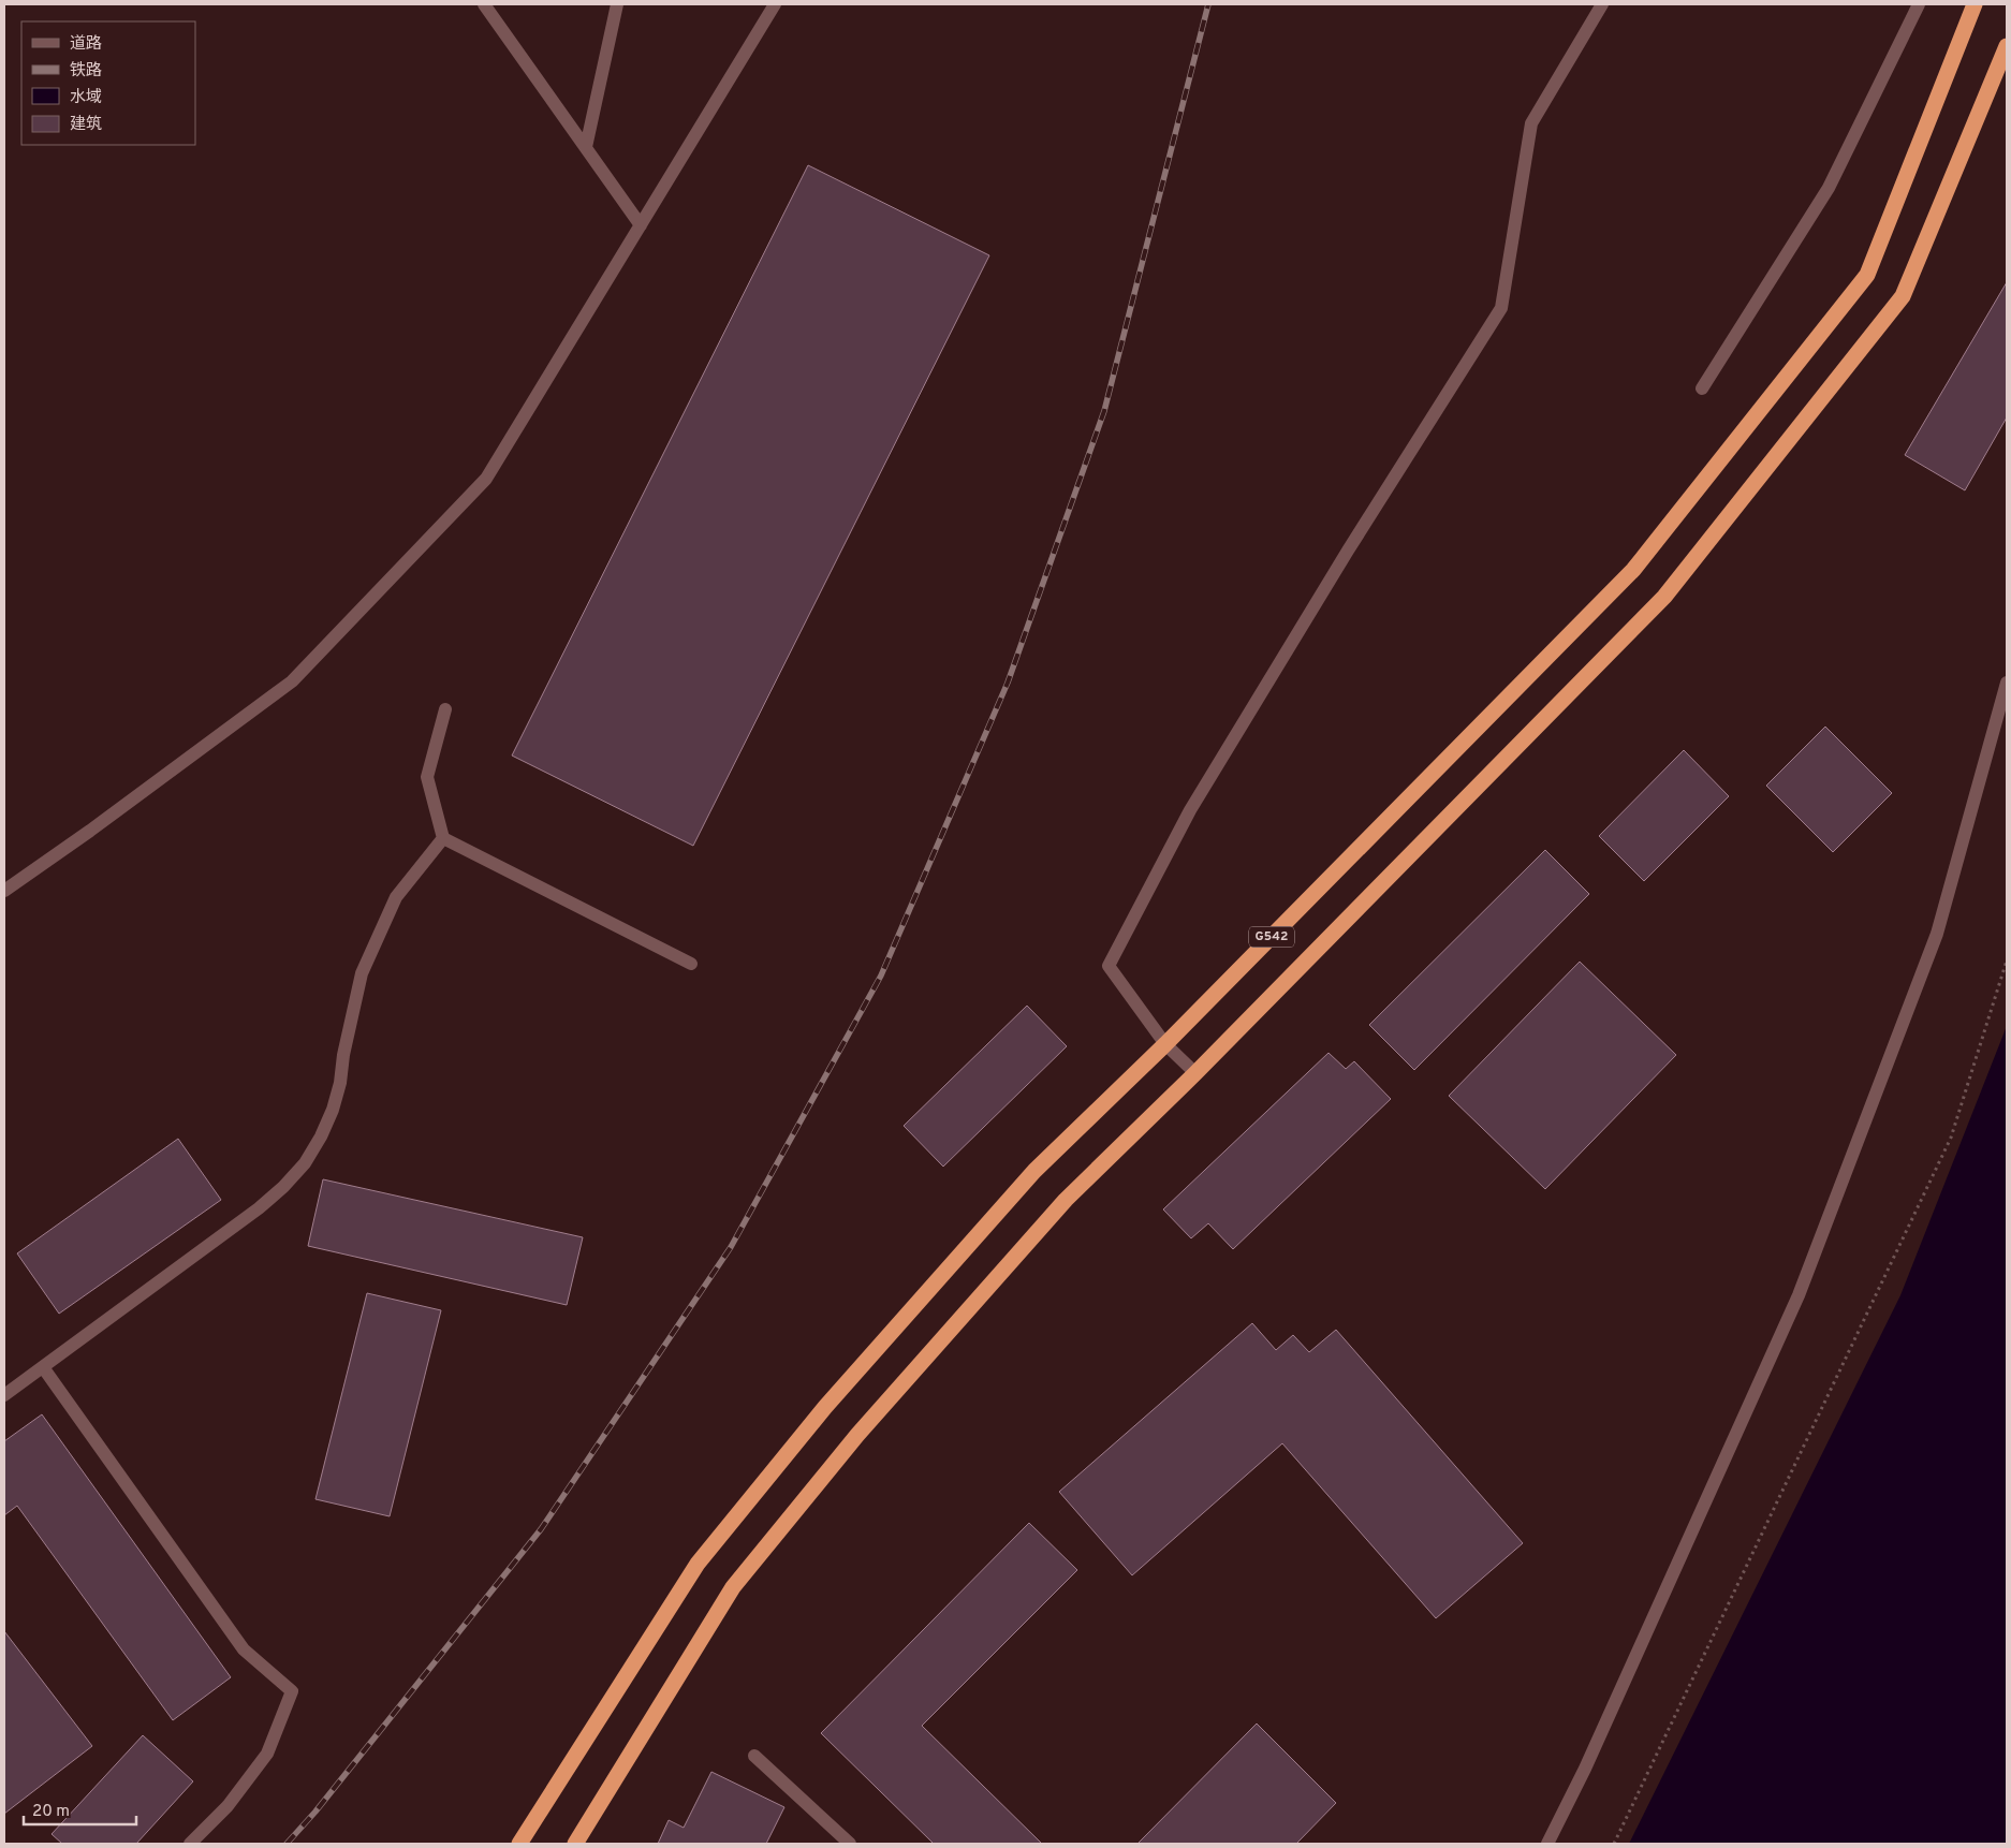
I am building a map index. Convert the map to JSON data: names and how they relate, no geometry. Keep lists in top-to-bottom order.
{
  "streets": {
    "highway": ["G542"]
  },
  "legend": [
    "道路",
    "铁路",
    "水域",
    "建筑"
  ],
  "scale_bar": "20 m"
}
